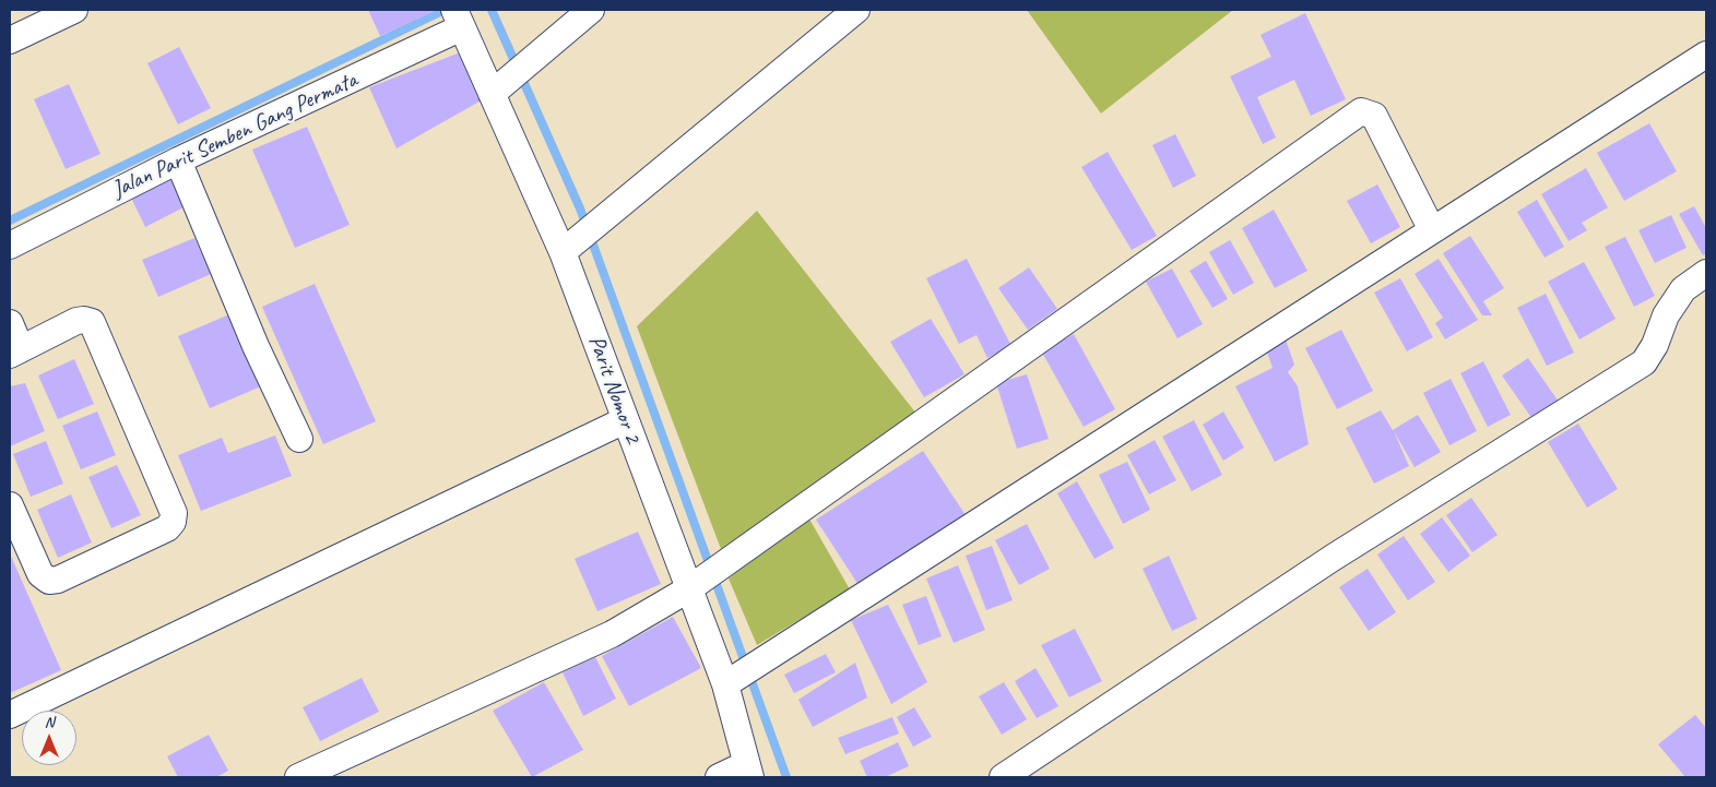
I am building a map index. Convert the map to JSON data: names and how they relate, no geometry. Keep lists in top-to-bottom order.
{
  "streets": {
    "street": ["Jalan Parit Semben Gang Permata", "Parit Nomor 2"]
  },
  "crossings": [
    ["Jalan Parit Semben Gang Permata", "Parit Nomor 2"]
  ],
  "north": "top"
}
